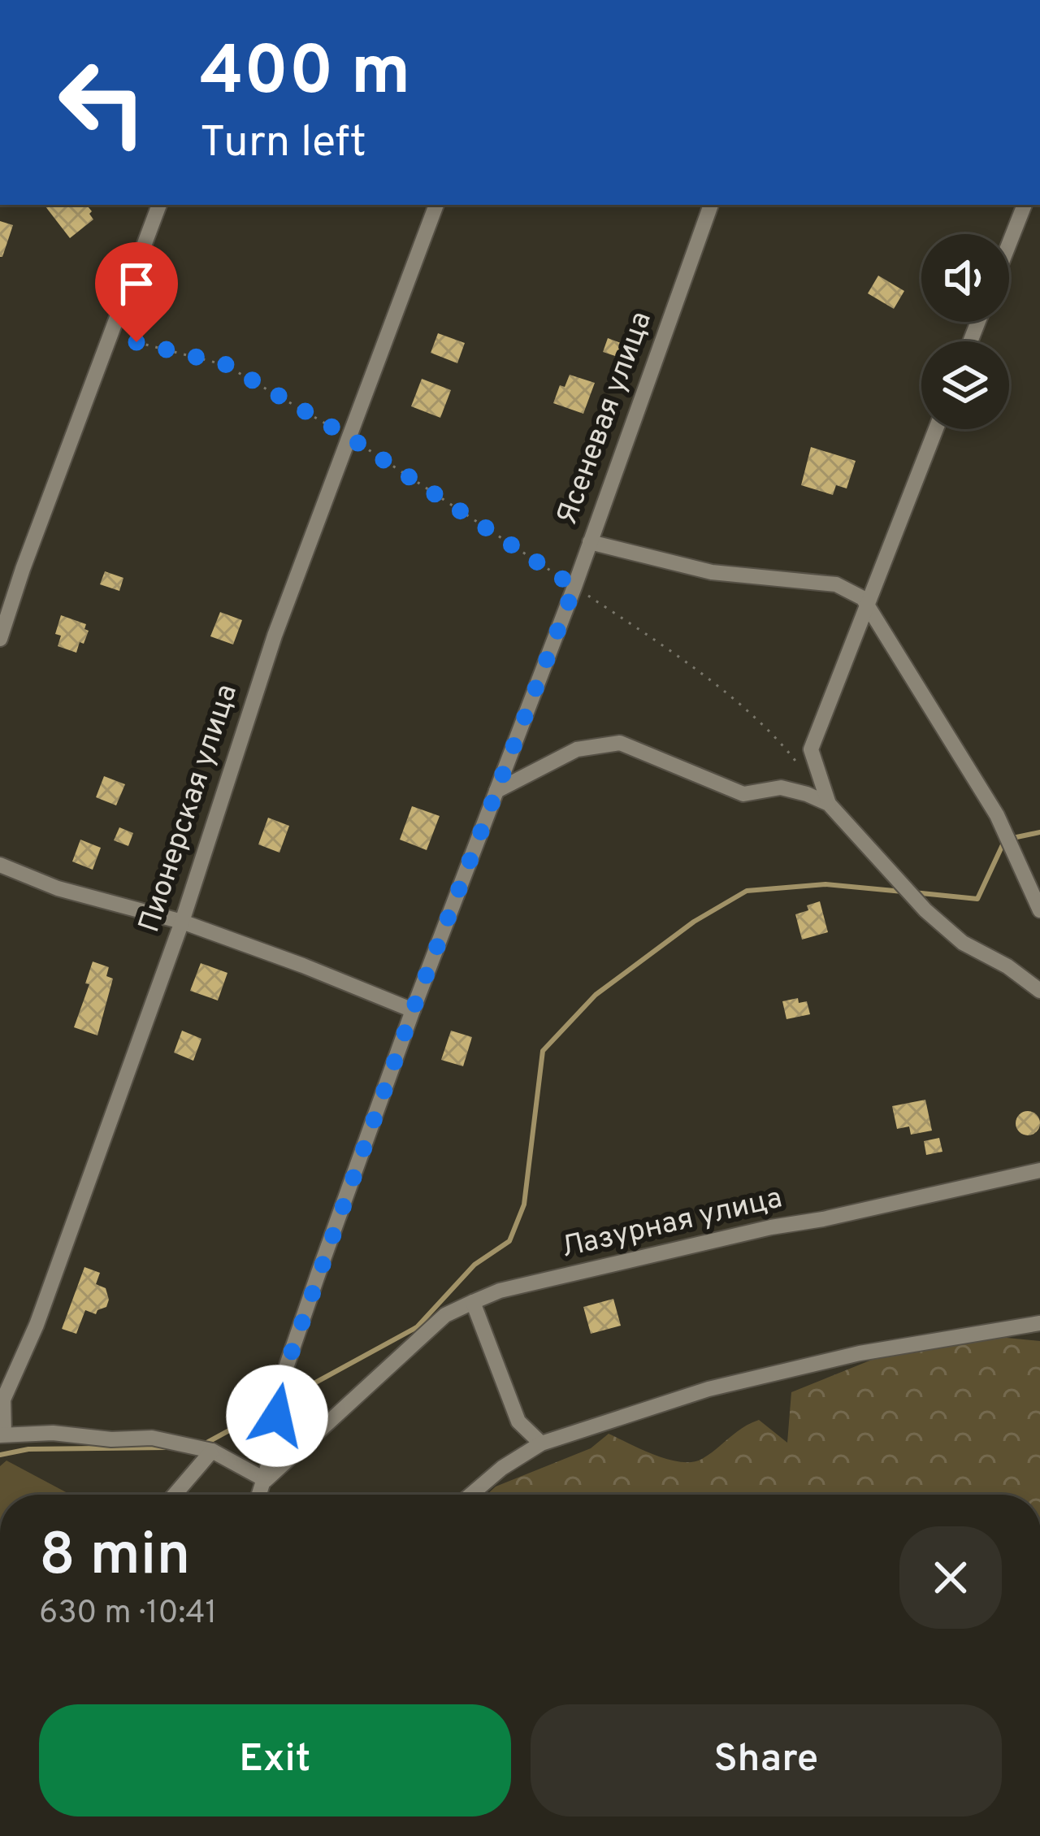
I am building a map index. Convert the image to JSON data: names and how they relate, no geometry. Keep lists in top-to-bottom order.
{
  "streets": {
    "street": ["Ясеневая улица", "Пионерская улица", "Лазурная улица"]
  },
  "crossings": [
    ["Ясеневая улица", "Лазурная улица"]
  ],
  "page": {
    "turn": ["400 m", "Turn left"],
    "heading": ["8 min", "630 m · 10:41"],
    "buttons": ["Exit", "Share"]
  }
}
